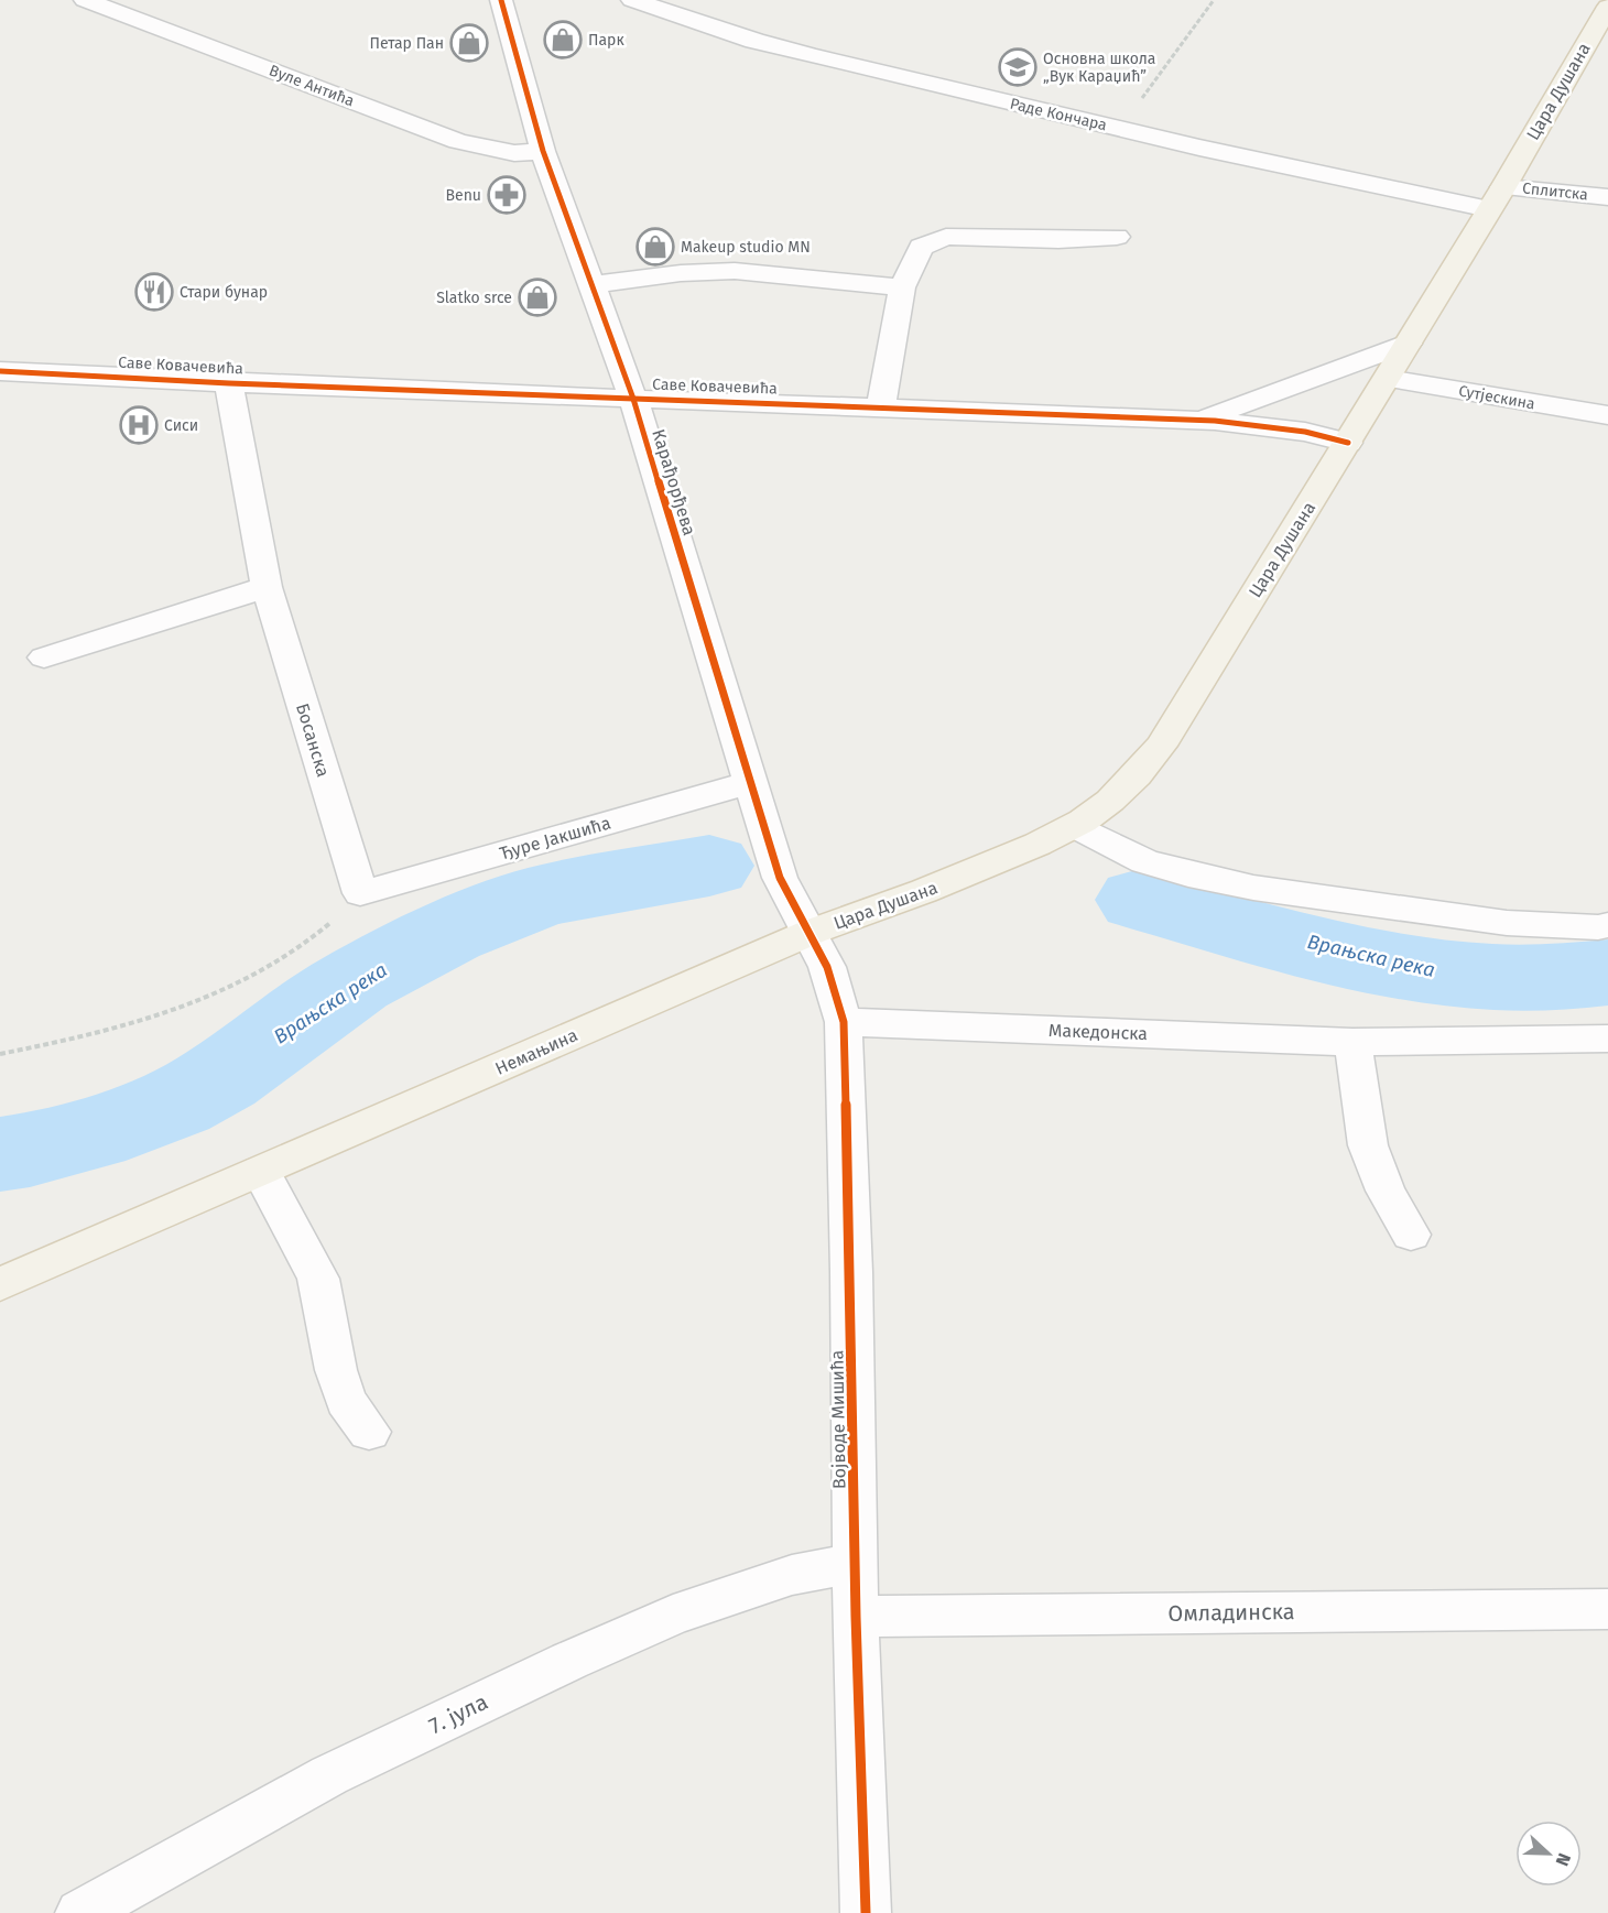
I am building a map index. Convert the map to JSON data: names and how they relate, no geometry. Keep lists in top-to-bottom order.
{
  "streets": {
    "main road": ["Цара Душана", "Немањина"],
    "street": [
      "Вуле Антића",
      "Раде Кончара",
      "Сплитска",
      "Саве Ковачевића",
      "Сутјескина",
      "Карађорђева",
      "Босанска",
      "Ђуре Јакшића",
      "Македонска",
      "Војводе Мишића",
      "Омладинска",
      "7. јула"
    ]
  },
  "crossings": [
    ["Вуле Антића", "Карађорђева"],
    ["Цара Душана", "Раде Кончара"],
    ["Цара Душана", "Сплитска"],
    ["Цара Душана", "Саве Ковачевића"],
    ["Цара Душана", "Сутјескина"],
    ["Цара Душана", "Карађорђева"],
    ["Цара Душана", "Немањина"],
    ["Цара Душана", "Војводе Мишића"],
    ["Раде Кончара", "Сплитска"],
    ["Саве Ковачевића", "Карађорђева"],
    ["Саве Ковачевића", "Босанска"],
    ["Карађорђева", "Ђуре Јакшића"],
    ["Карађорђева", "Немањина"],
    ["Карађорђева", "Војводе Мишића"],
    ["Босанска", "Ђуре Јакшића"],
    ["Македонска", "Војводе Мишића"],
    ["Немањина", "Војводе Мишића"],
    ["Војводе Мишића", "Омладинска"],
    ["Војводе Мишића", "7. јула"]
  ],
  "water": ["Врањска река"],
  "places": {
    "shop": [
      "Парк",
      "Петар Пан",
      "Makeup studio MN",
      "Slatko srce"
    ],
    "school or university": ["Основна школа „Вук Караџић”"],
    "pharmacy": ["Benu"],
    "restaurant": ["Стари бунар"],
    "hospital": ["Сиси"]
  },
  "north": "right"
}
